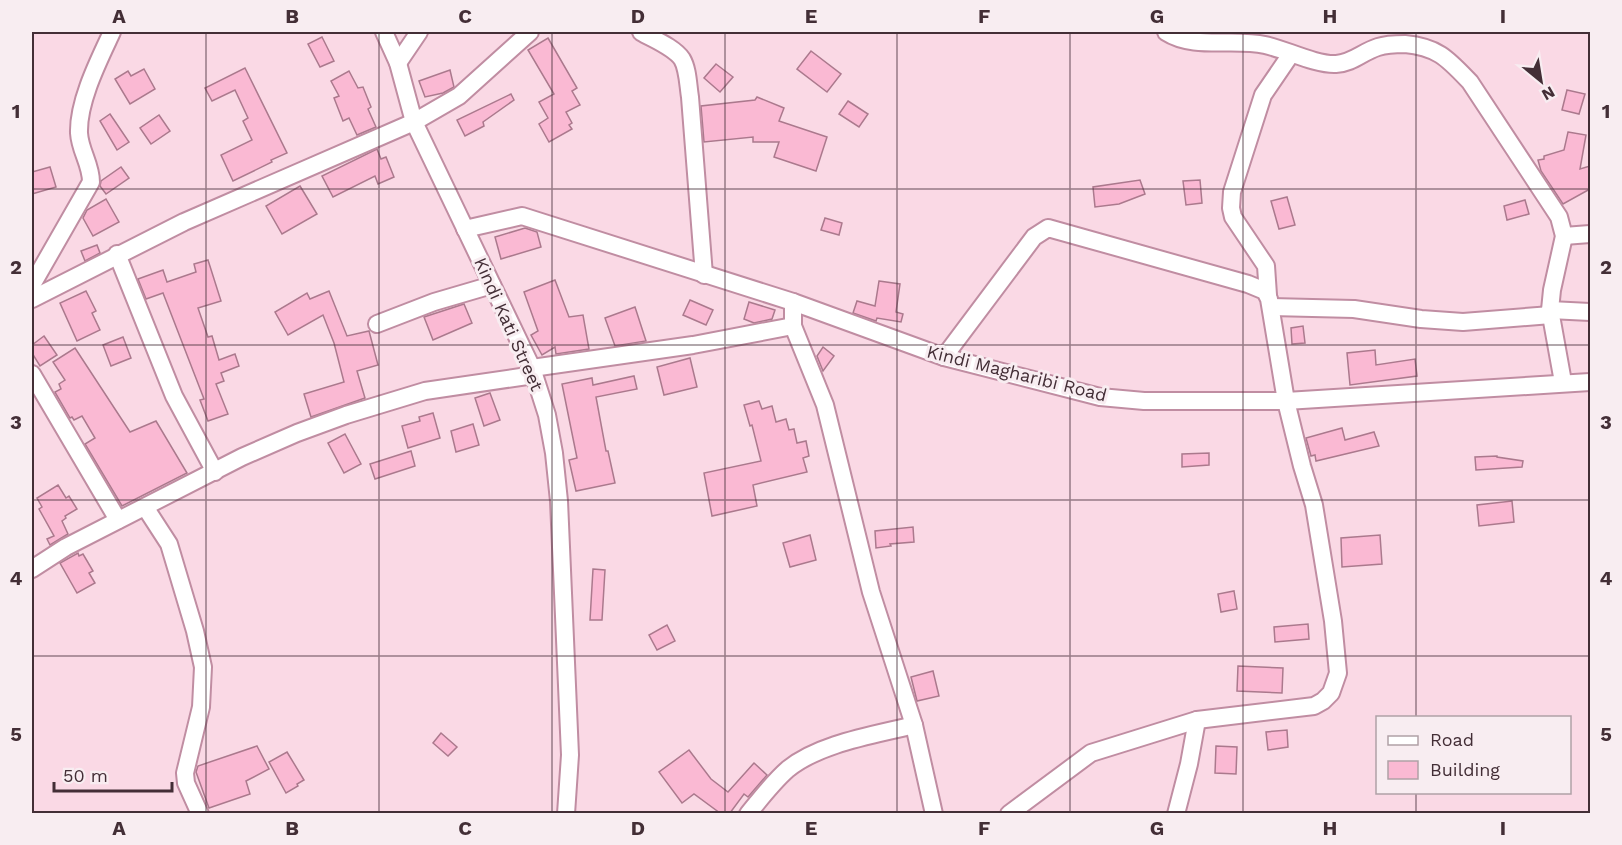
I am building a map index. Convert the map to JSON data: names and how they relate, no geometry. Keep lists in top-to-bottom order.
{
  "streets": {
    "street": ["Kindi Kati Street", "Kindi Magharibi Road"]
  },
  "crossings": [
    ["Kindi Kati Street", "Kindi Magharibi Road"]
  ],
  "legend": ["Road", "Building"],
  "scale_bar": "50 m",
  "north": "bottom right",
  "grid": {
    "columns": [
      "A",
      "B",
      "C",
      "D",
      "E",
      "F",
      "G",
      "H",
      "I"
    ],
    "rows": [
      "1",
      "2",
      "3",
      "4",
      "5"
    ]
  }
}
